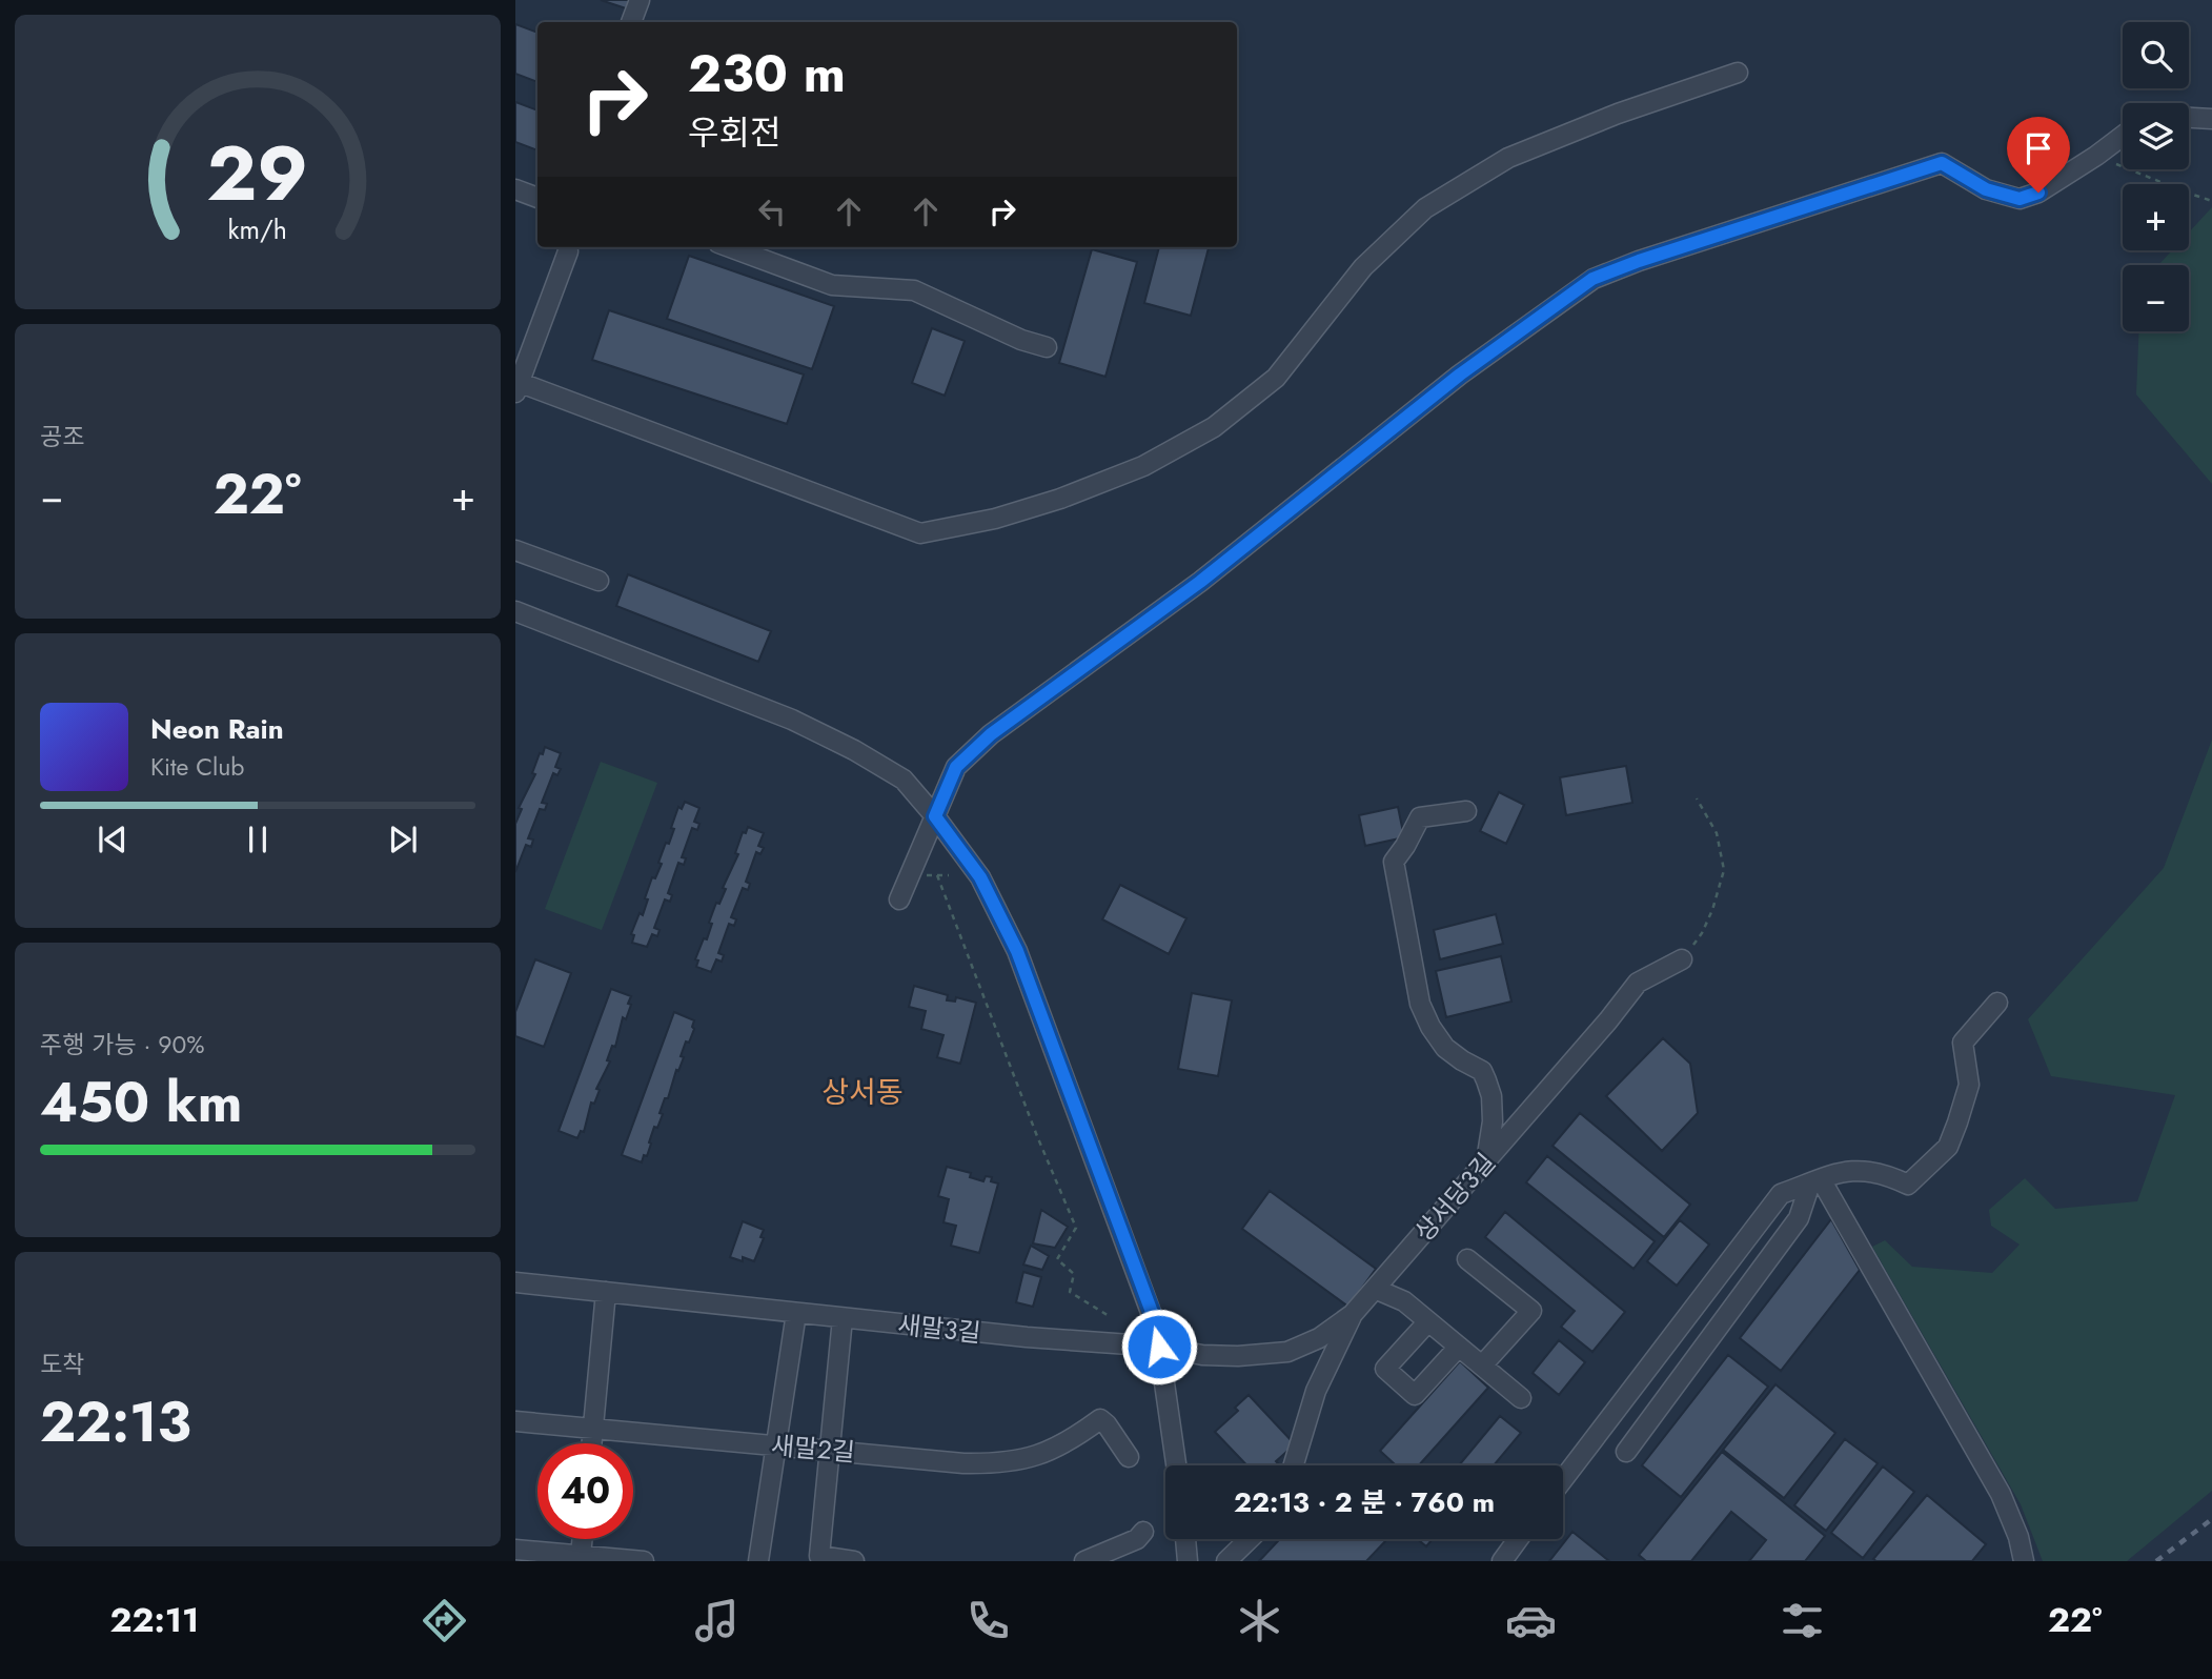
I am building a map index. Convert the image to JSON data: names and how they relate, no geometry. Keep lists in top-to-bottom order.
{
  "streets": {
    "street": ["상서당3길", "새말3길", "새말2길"]
  },
  "crossings": [
    ["상서당3길", "새말3길"]
  ],
  "districts": ["상서동"],
  "page": {
    "map_buttons": ["+", "−"],
    "turn": ["230 m", "우회전"],
    "tile": [
      "공조",
      ["주행 가능 · 90%", "450 km"],
      ["도착", "22:13"]
    ],
    "heat": ["−", "22°", "+"],
    "song": ["Neon Rain", "Kite Club"],
    "limit": "40",
    "trip": "22:13 · 2 분 · 760 m",
    "tabs": ["22:11", "22°"],
    "gauge": ["29", "km/h"]
  }
}
